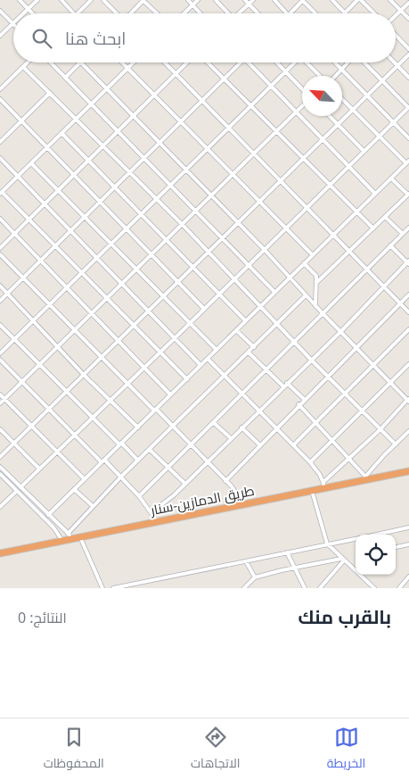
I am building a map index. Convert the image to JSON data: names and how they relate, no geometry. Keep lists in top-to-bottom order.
{
  "streets": {
    "highway": ["طريق الدمازين-سنار"]
  },
  "north": "top left",
  "page": {
    "search": "ابحث هنا",
    "heading": ["بالقرب منك", "النتائج: 0"],
    "nav": ["الخريطة", "الاتجاهات", "المحفوظات"]
  }
}
